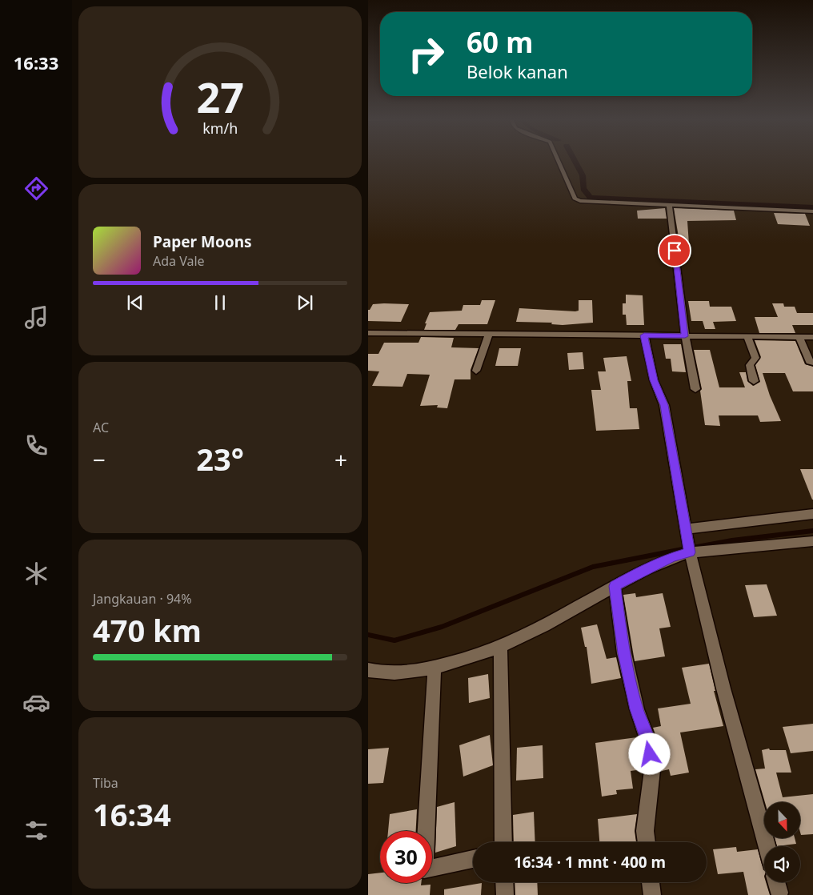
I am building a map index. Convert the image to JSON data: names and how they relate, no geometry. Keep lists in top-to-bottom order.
{
  "north": "bottom",
  "page": {
    "tabs": "16:33",
    "turn": ["60 m", "Belok kanan"],
    "song": ["Paper Moons", "Ada Vale"],
    "tile": [
      "AC",
      ["Jangkauan · 94%", "470 km"],
      ["Tiba", "16:34"]
    ],
    "heat": ["−", "23°", "+"],
    "limit": "30",
    "trip": "16:34 · 1 mnt · 400 m",
    "gauge": ["27", "km/h"]
  }
}
